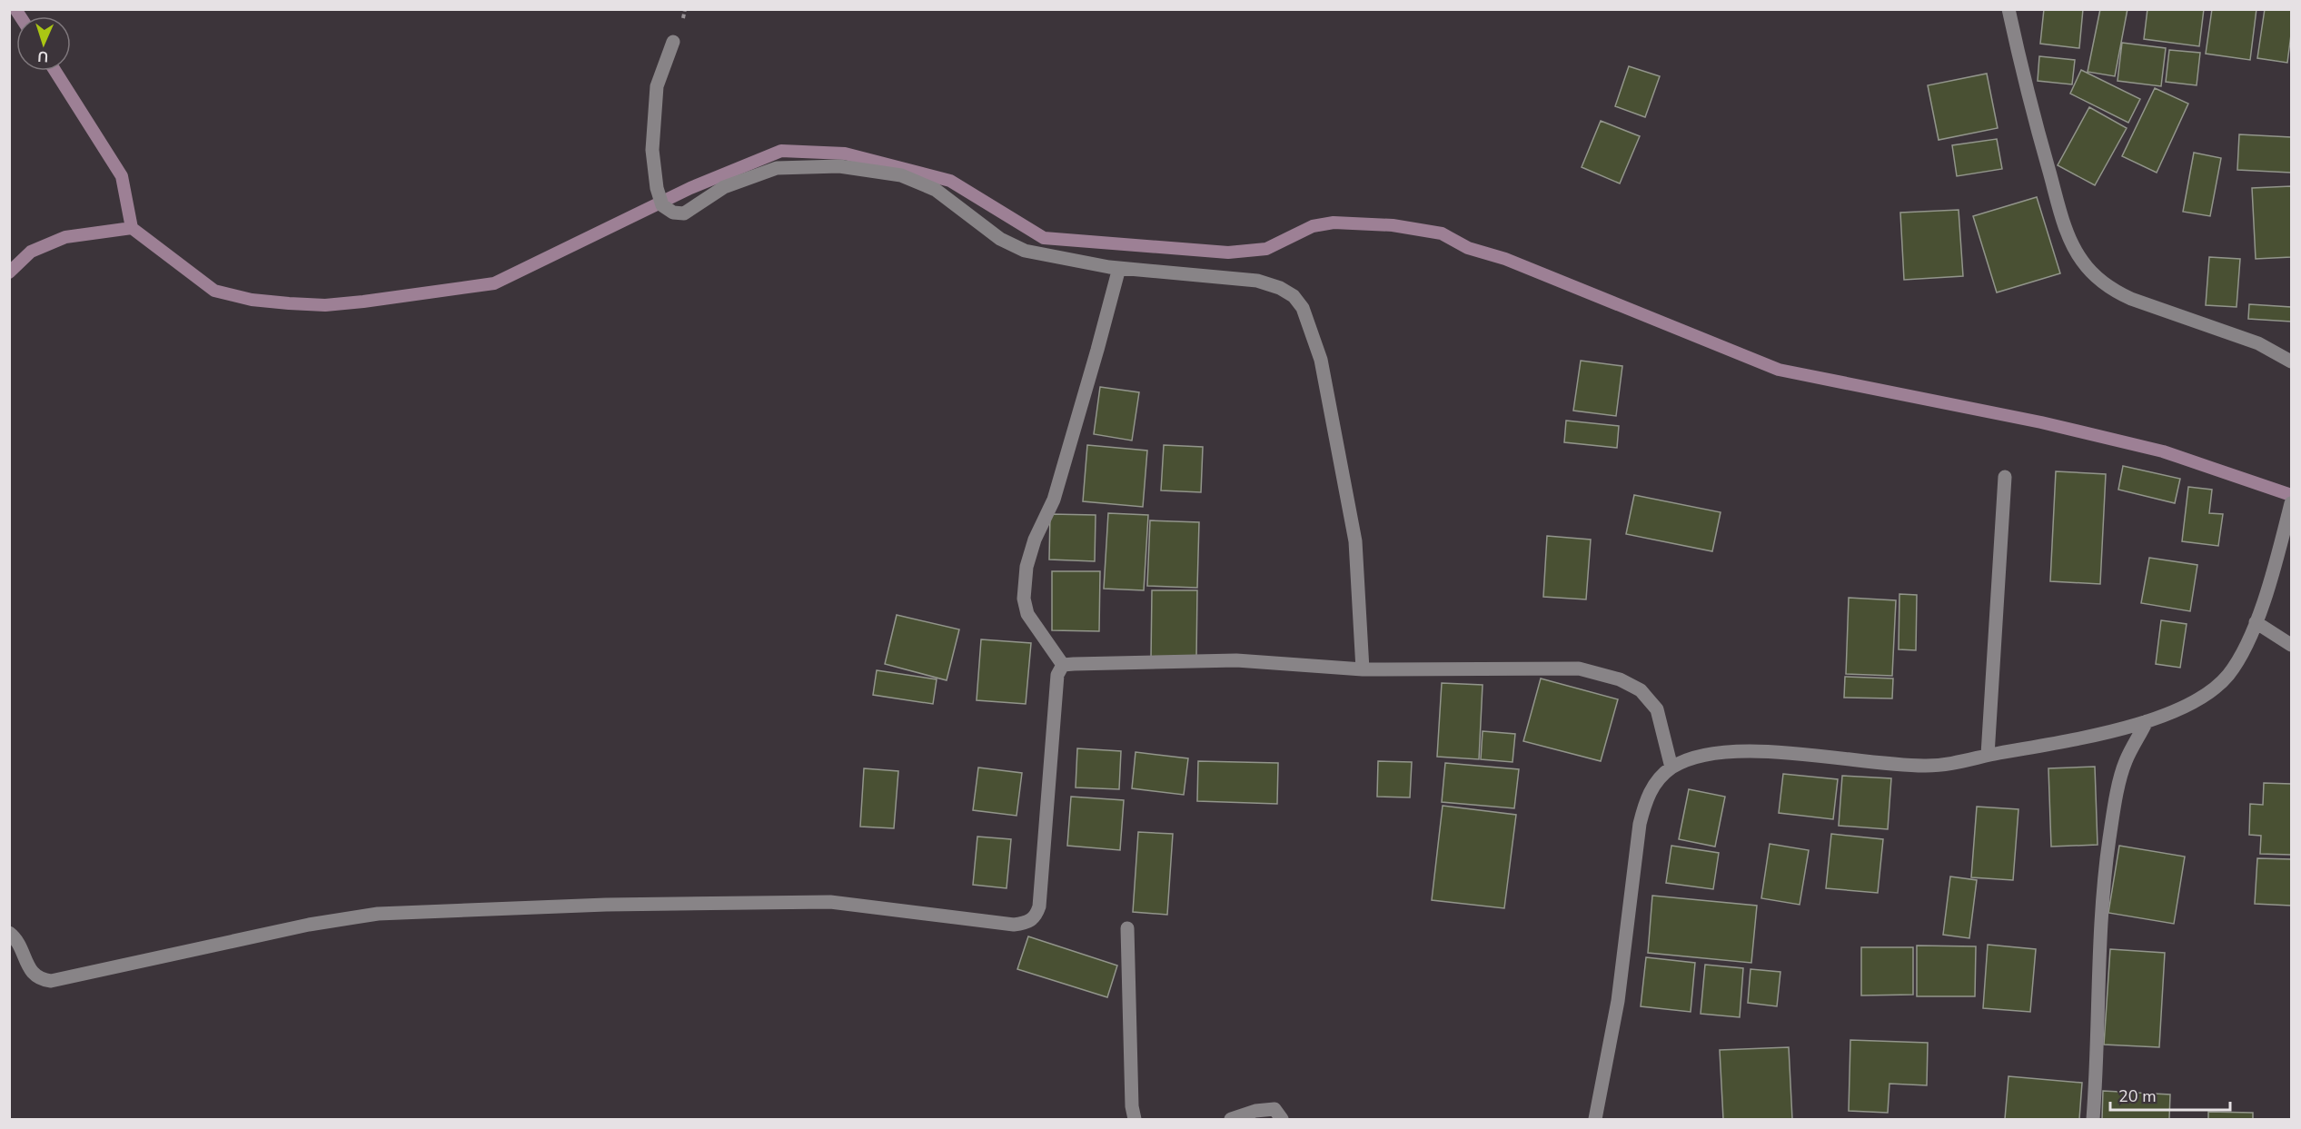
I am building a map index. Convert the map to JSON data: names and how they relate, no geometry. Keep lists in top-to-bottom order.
{
  "scale_bar": "20 m",
  "north": "bottom"
}
